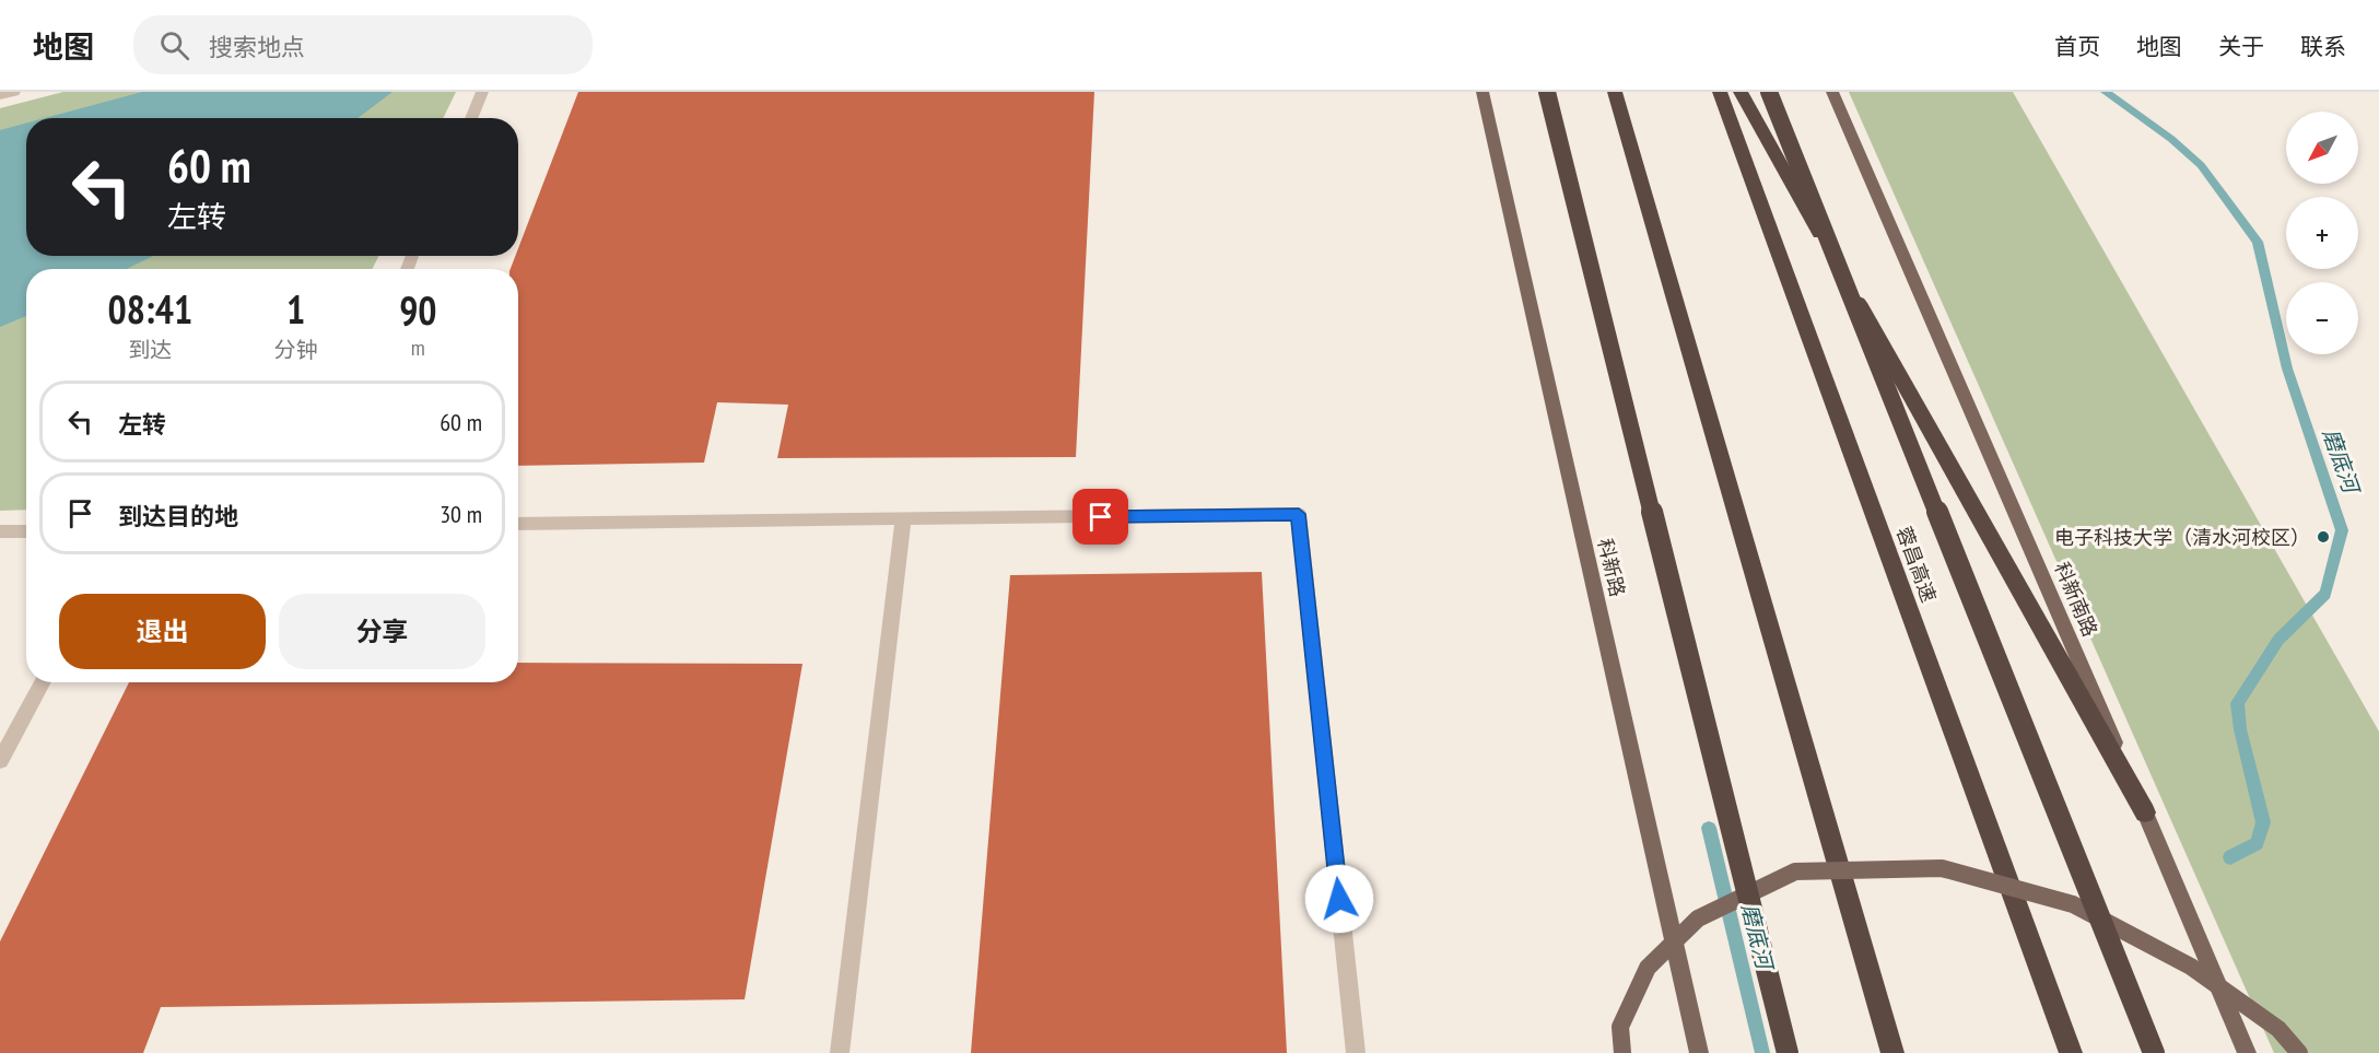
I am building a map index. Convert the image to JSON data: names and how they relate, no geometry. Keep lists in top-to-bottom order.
{
  "streets": {
    "highway": ["蓉昌高速"],
    "main road": ["科新路", "科新南路"]
  },
  "water": ["磨底河"],
  "places": ["电子科技大学（清水河校区）"],
  "north": "bottom left",
  "page": {
    "header": "地图",
    "search": "搜索地点",
    "nav": [
      "首页",
      "地图",
      "关于",
      "联系"
    ],
    "map_buttons": ["+", "−"],
    "turn": ["60 m", "左转"],
    "eta": [
      "08:41",
      "到达",
      "1",
      "分钟",
      "90",
      "m"
    ],
    "list": [
      {
        "name": "左转",
        "value": "60 m"
      },
      {
        "name": "到达目的地",
        "value": "30 m"
      }
    ],
    "buttons": ["退出", "分享"]
  }
}
